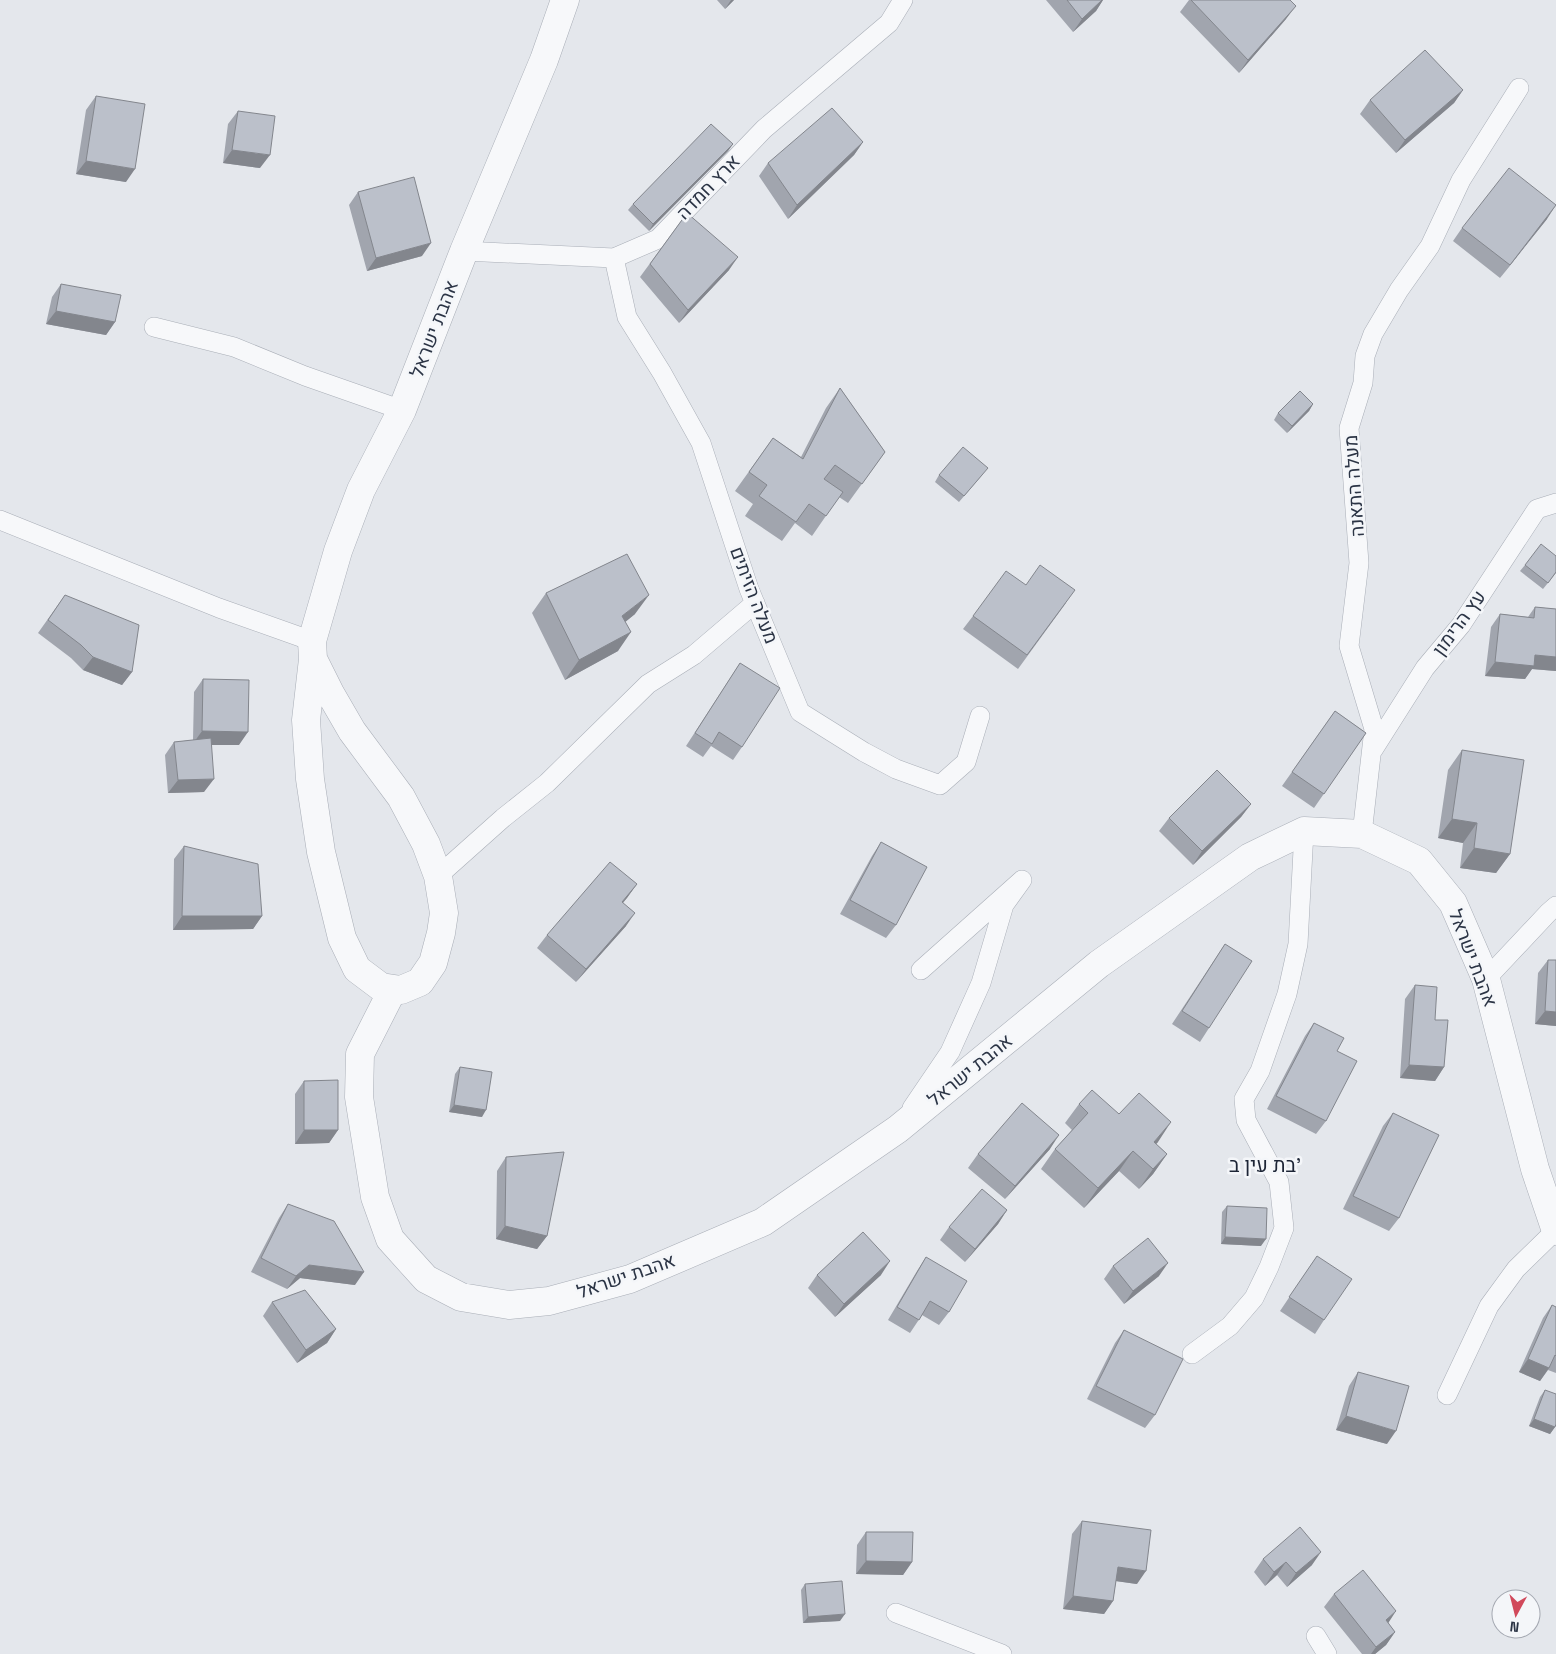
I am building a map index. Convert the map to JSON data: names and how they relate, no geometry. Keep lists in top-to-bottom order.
{
  "streets": {
    "street": ["אהבת ישראל"],
    "lane": [
      "ארץ חמדה",
      "מעלה התאנה",
      "מעלה הזיתים",
      "עץ הרימון"
    ]
  },
  "crossings": [
    ["ארץ חמדה", "אהבת ישראל"],
    ["ארץ חמדה", "מעלה הזיתים"],
    ["אהבת ישראל", "מעלה התאנה"],
    ["מעלה התאנה", "עץ הרימון"]
  ],
  "districts": ["בת עין ב'"],
  "north": "bottom"
}
